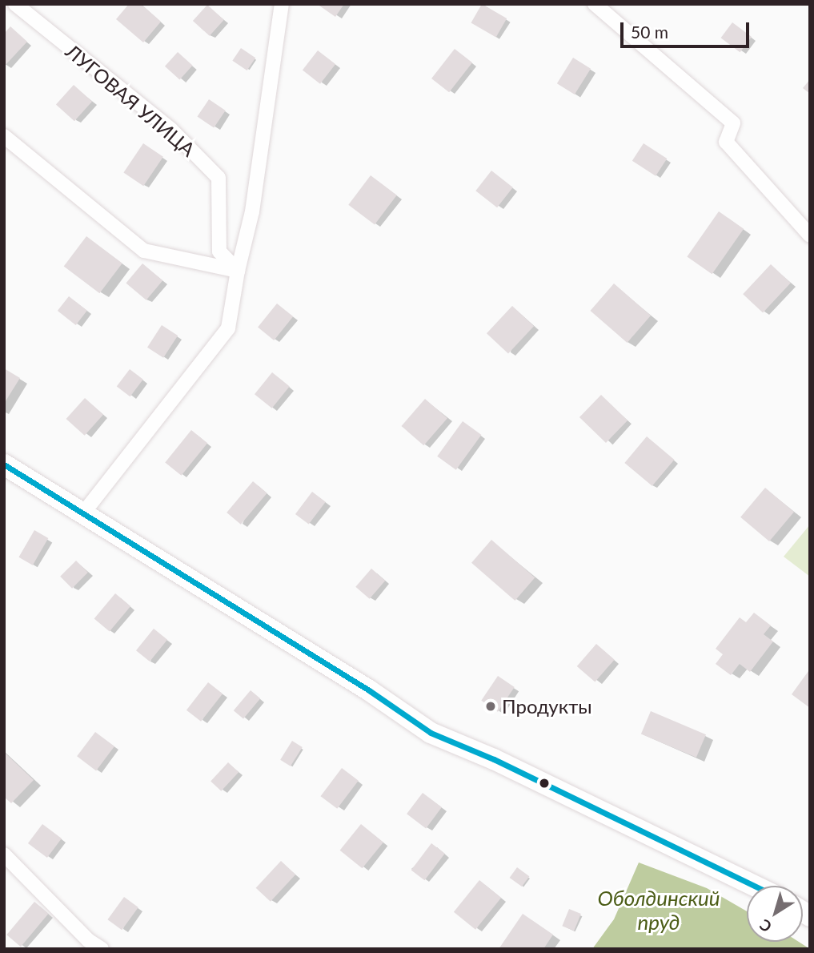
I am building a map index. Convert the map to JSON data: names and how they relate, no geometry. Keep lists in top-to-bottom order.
{
  "streets": {
    "street": ["ЛУГОВАЯ УЛИЦА"]
  },
  "water": ["Оболдинский пруд"],
  "places": ["Продукты"],
  "scale_bar": "50 m",
  "north": "bottom left"
}
